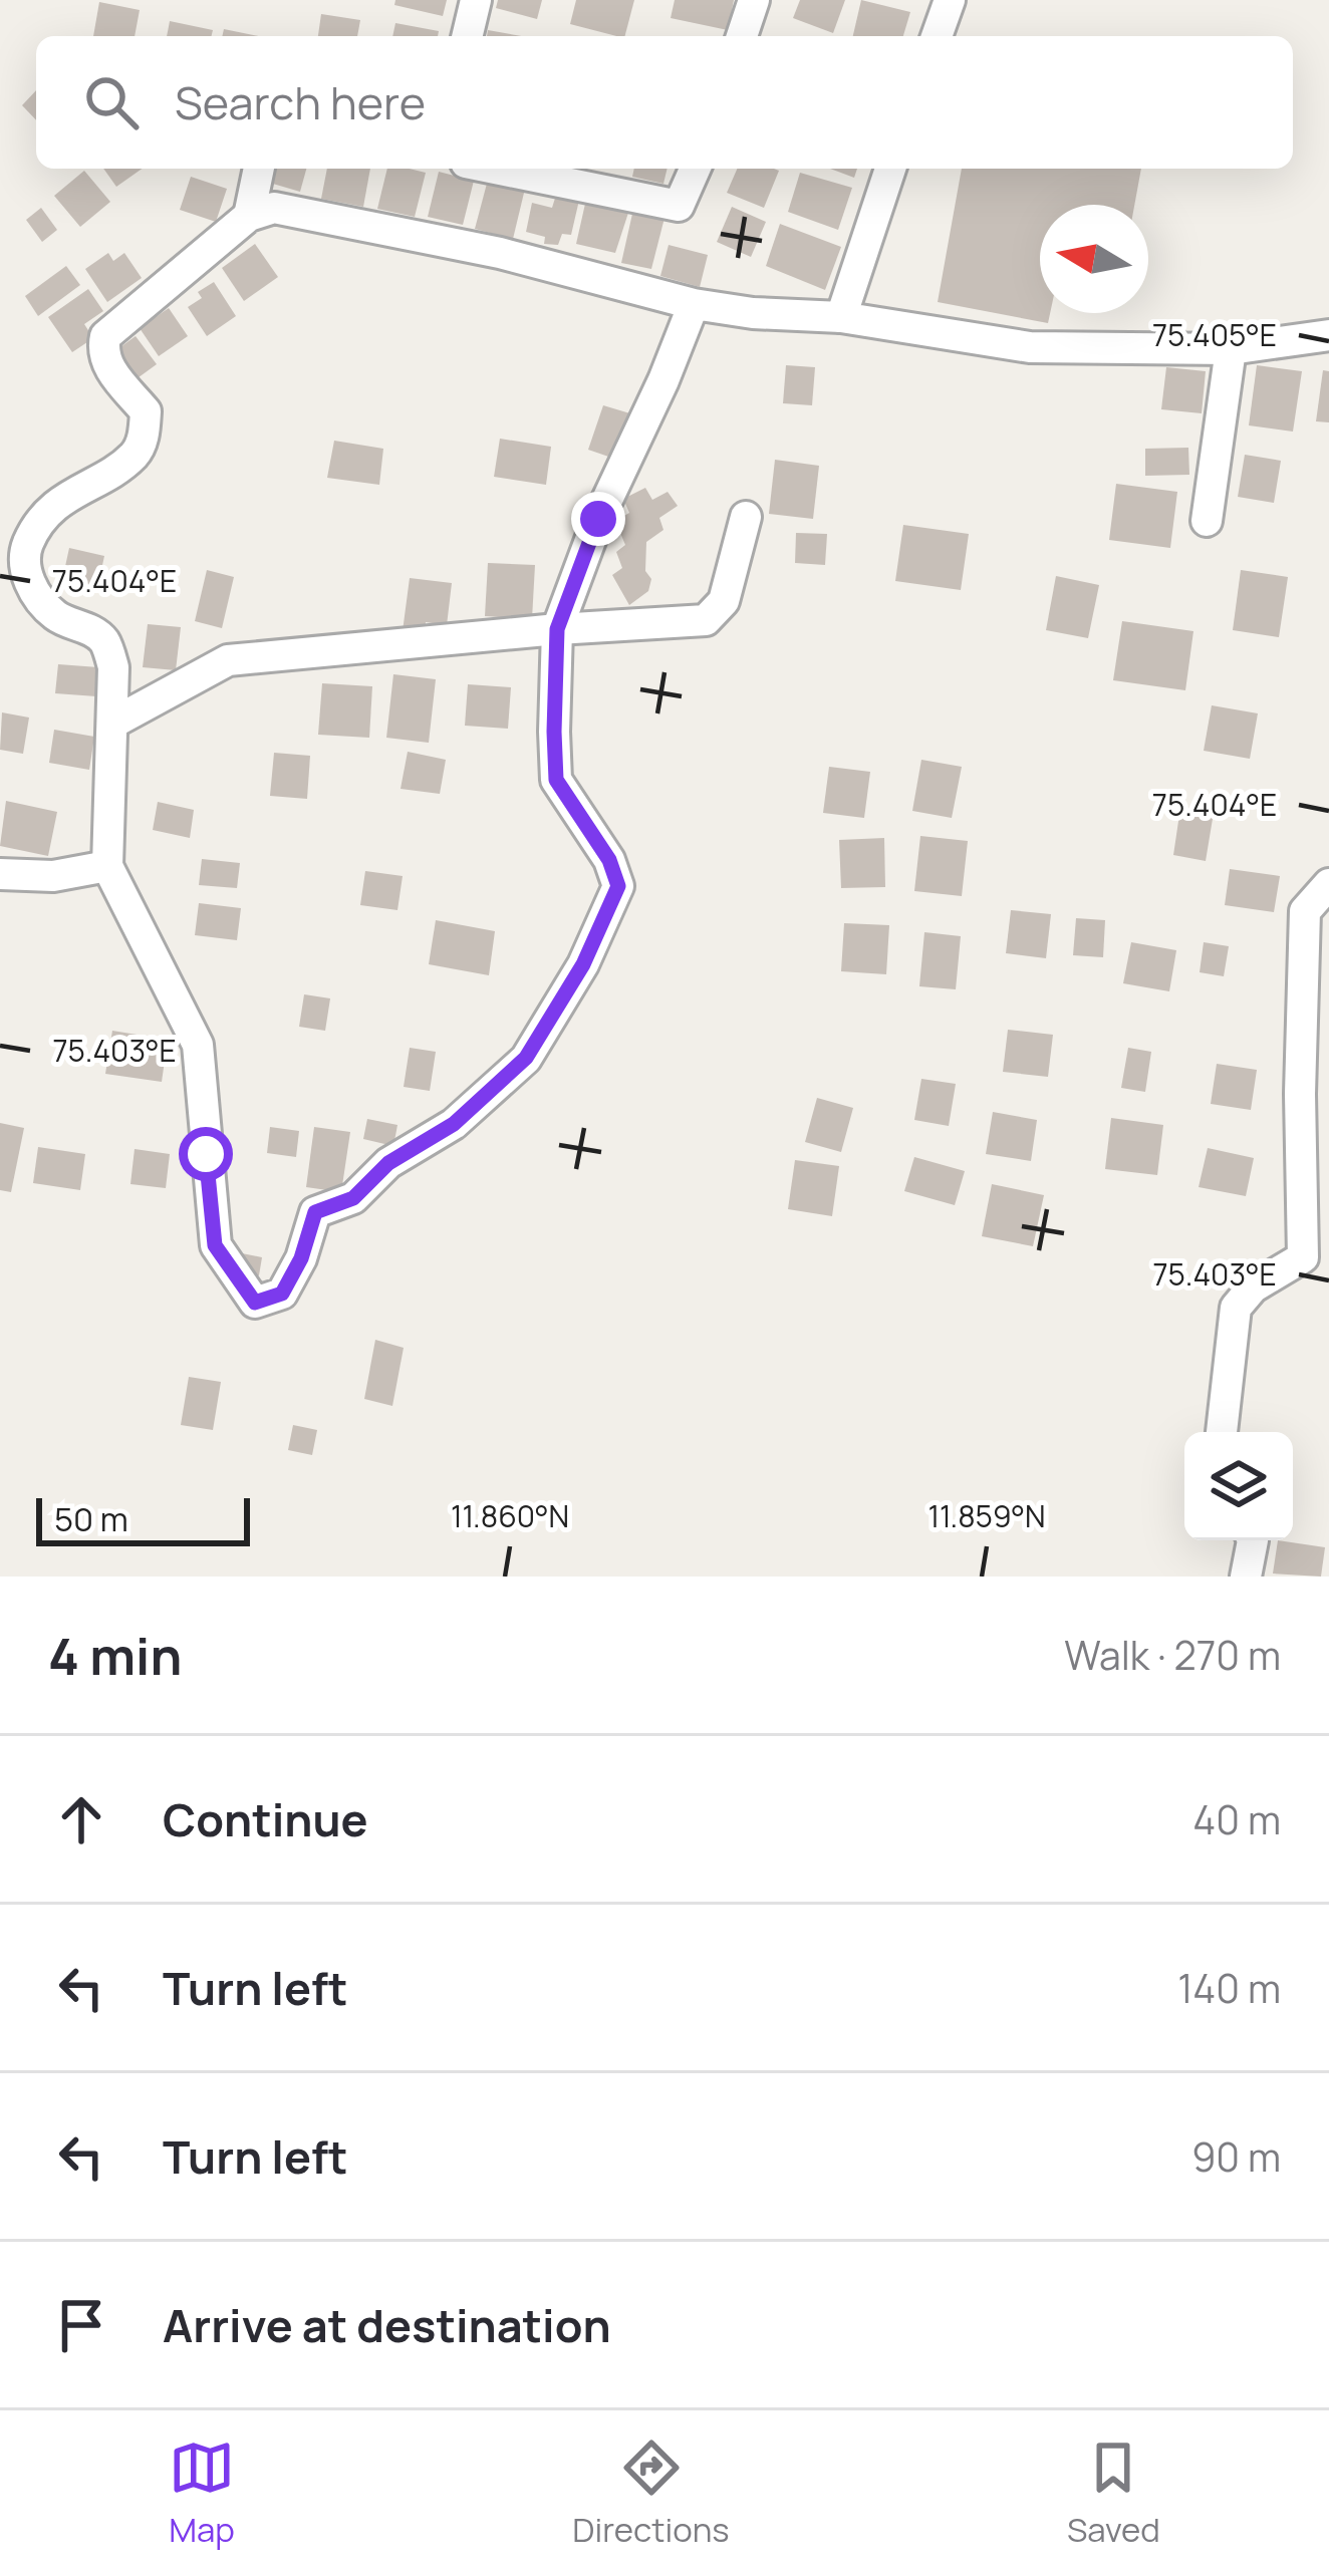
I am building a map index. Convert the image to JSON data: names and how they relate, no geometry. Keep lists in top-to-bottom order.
{
  "scale_bar": "50 m",
  "north": "left",
  "page": {
    "search": "Search here",
    "scale": "50 m",
    "heading": ["4 min", "Walk · 270 m"],
    "list": [
      ["Continue", "40 m"],
      ["Turn left", "140 m"],
      ["Turn left", "90 m"],
      "Arrive at destination"
    ],
    "nav": ["Map", "Directions", "Saved"]
  },
  "coordinates": [
    "75.405°E",
    "75.404°E",
    "75.403°E",
    "11.860°N",
    "11.859°N"
  ]
}
